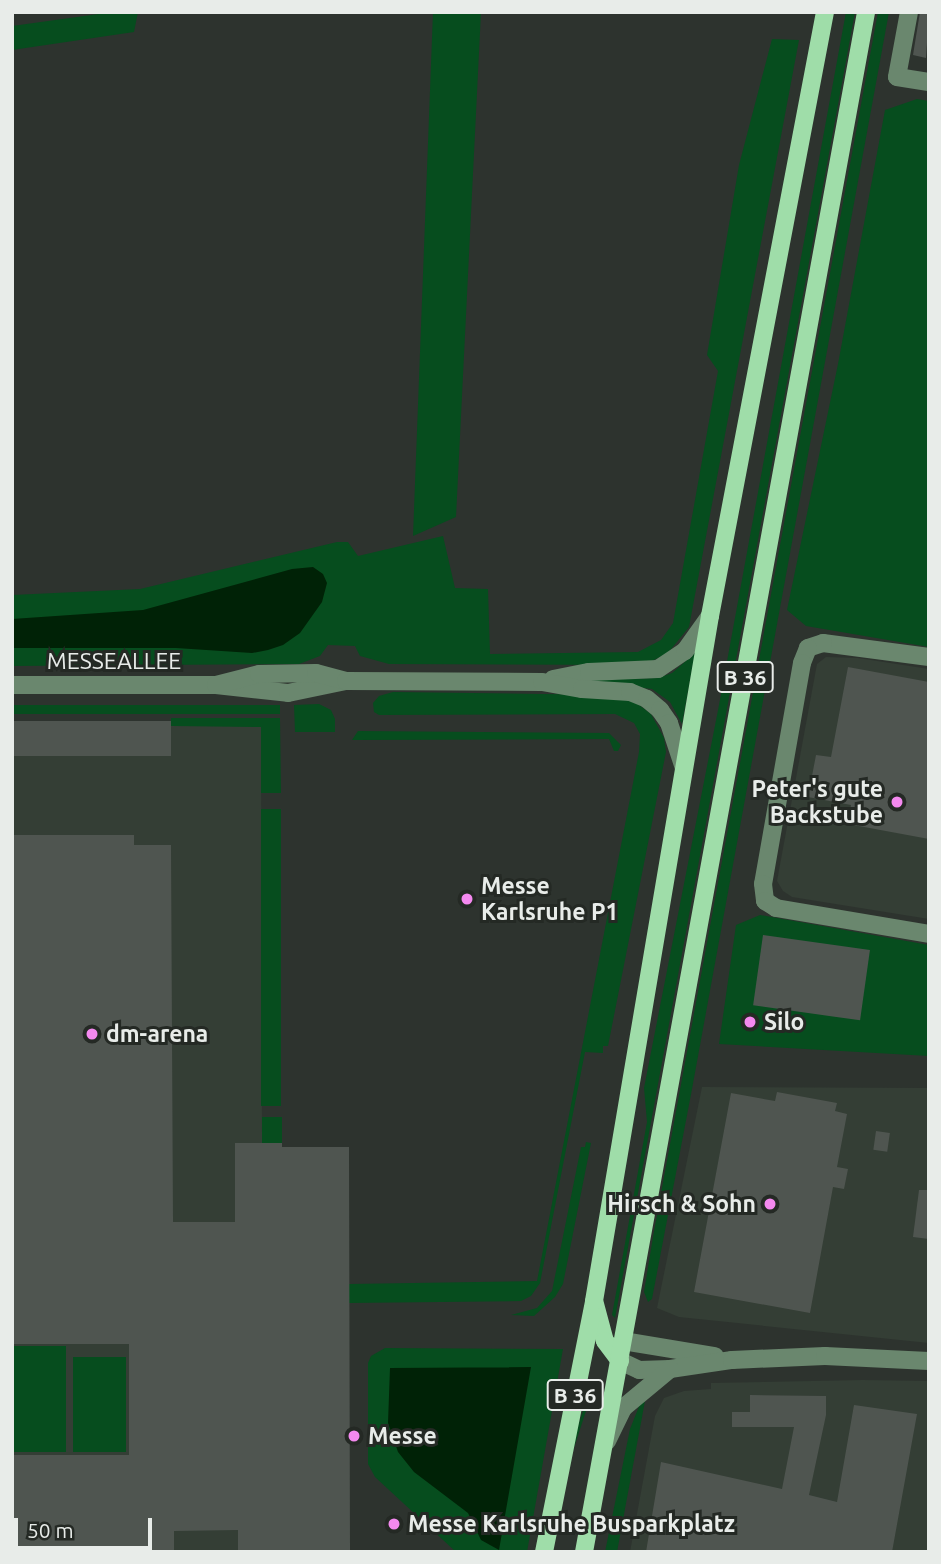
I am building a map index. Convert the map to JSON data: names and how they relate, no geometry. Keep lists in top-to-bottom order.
{
  "streets": {
    "main road": ["B 36"],
    "street": ["MESSEALLEE"]
  },
  "crossings": [
    ["MESSEALLEE", "B 36"]
  ],
  "places": [
    "Peter's gute Backstube",
    "Messe Karlsruhe P1",
    "Silo",
    "dm-arena",
    "Hirsch & Sohn",
    "Messe",
    "Messe Karlsruhe Busparkplatz"
  ],
  "scale_bar": "50 m"
}
